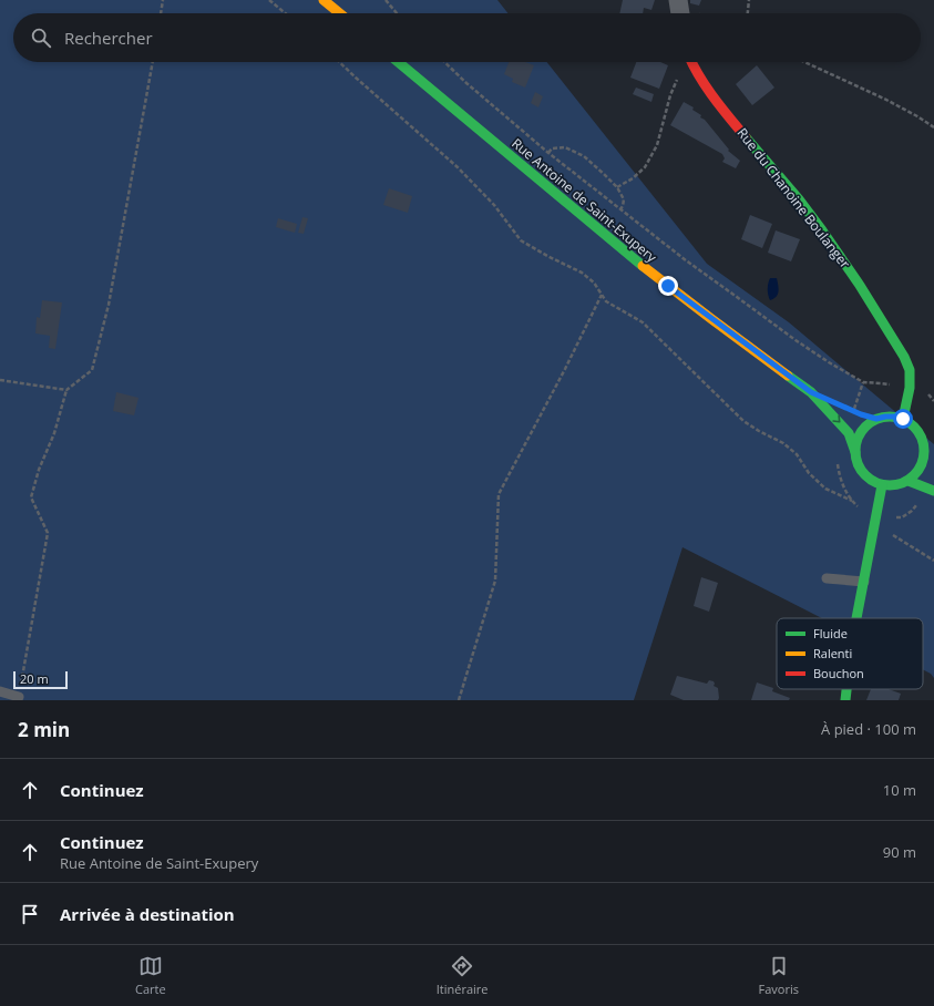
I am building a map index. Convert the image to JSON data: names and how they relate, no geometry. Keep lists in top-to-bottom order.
{
  "streets": {
    "main road": ["Rue du Chanoine Boulanger", "Rue Antoine de Saint-Exupery"]
  },
  "crossings": [
    ["Rue du Chanoine Boulanger", "Rue Antoine de Saint-Exupery"]
  ],
  "legend": ["Fluide", "Ralenti", "Bouchon"],
  "scale_bar": "20 m",
  "page": {
    "search": "Rechercher",
    "scale": "20 m",
    "heading": ["2 min", "À pied · 100 m"],
    "list": [
      ["Continuez", "10 m"],
      ["Continuez", "Rue Antoine de Saint-Exupery", "90 m"],
      "Arrivée à destination"
    ],
    "nav": ["Carte", "Itinéraire", "Favoris"]
  }
}
